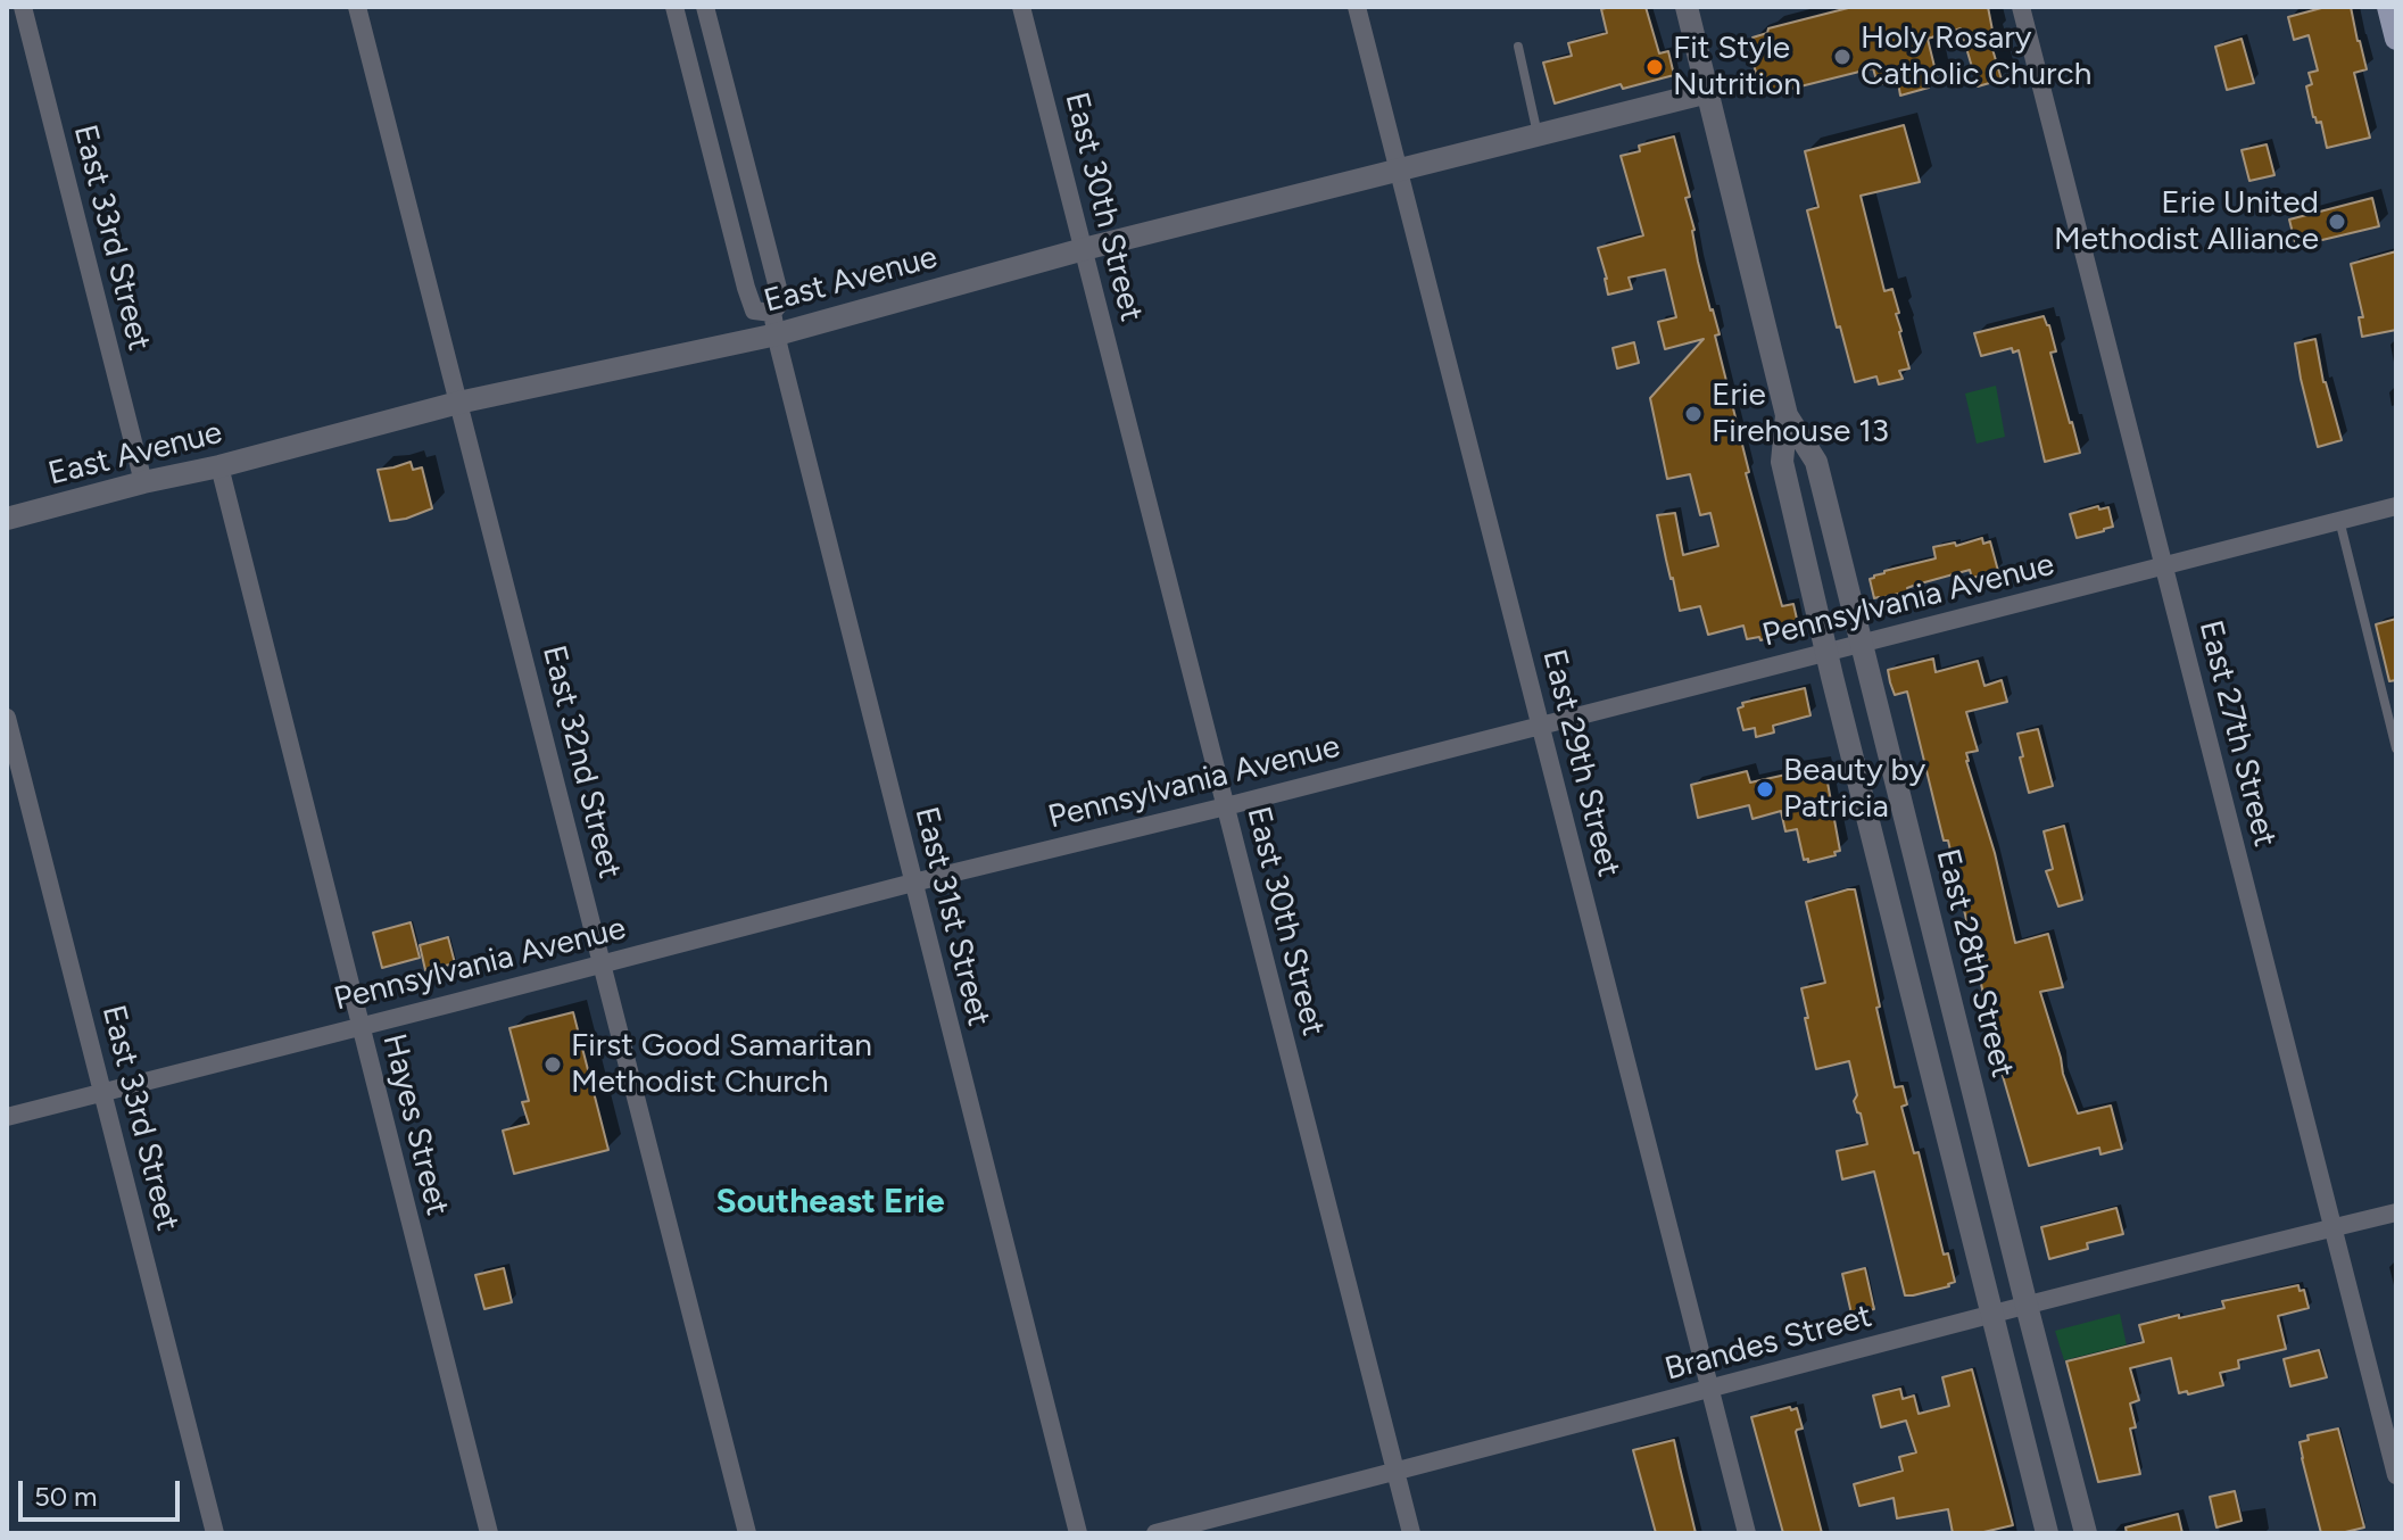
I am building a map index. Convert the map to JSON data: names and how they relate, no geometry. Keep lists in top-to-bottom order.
{
  "streets": {
    "street": [
      "East 30th Street",
      "East 33rd Street",
      "East Avenue",
      "Pennsylvania Avenue",
      "East 27th Street",
      "East 32nd Street",
      "East 29th Street",
      "East 31st Street",
      "East 28th Street",
      "Hayes Street",
      "Brandes Street"
    ]
  },
  "crossings": [
    ["East 30th Street", "East Avenue"],
    ["East 30th Street", "Pennsylvania Avenue"],
    ["East 30th Street", "Brandes Street"],
    ["East 33rd Street", "East Avenue"],
    ["East 33rd Street", "Pennsylvania Avenue"],
    ["East Avenue", "East 32nd Street"],
    ["East Avenue", "East 29th Street"],
    ["East Avenue", "East 31st Street"],
    ["East Avenue", "East 28th Street"],
    ["East Avenue", "Hayes Street"],
    ["Pennsylvania Avenue", "East 27th Street"],
    ["Pennsylvania Avenue", "East 32nd Street"],
    ["Pennsylvania Avenue", "East 29th Street"],
    ["Pennsylvania Avenue", "East 31st Street"],
    ["Pennsylvania Avenue", "East 28th Street"],
    ["Pennsylvania Avenue", "Hayes Street"],
    ["East 27th Street", "Brandes Street"],
    ["East 29th Street", "Brandes Street"],
    ["East 28th Street", "Brandes Street"]
  ],
  "districts": ["Southeast Erie"],
  "places": [
    "Holy Rosary Catholic Church",
    "Fit Style Nutrition",
    "Erie United Methodist Alliance",
    "Erie Firehouse 13",
    "Beauty by Patricia",
    "First Good Samaritan Methodist Church"
  ],
  "scale_bar": "50 m"
}
